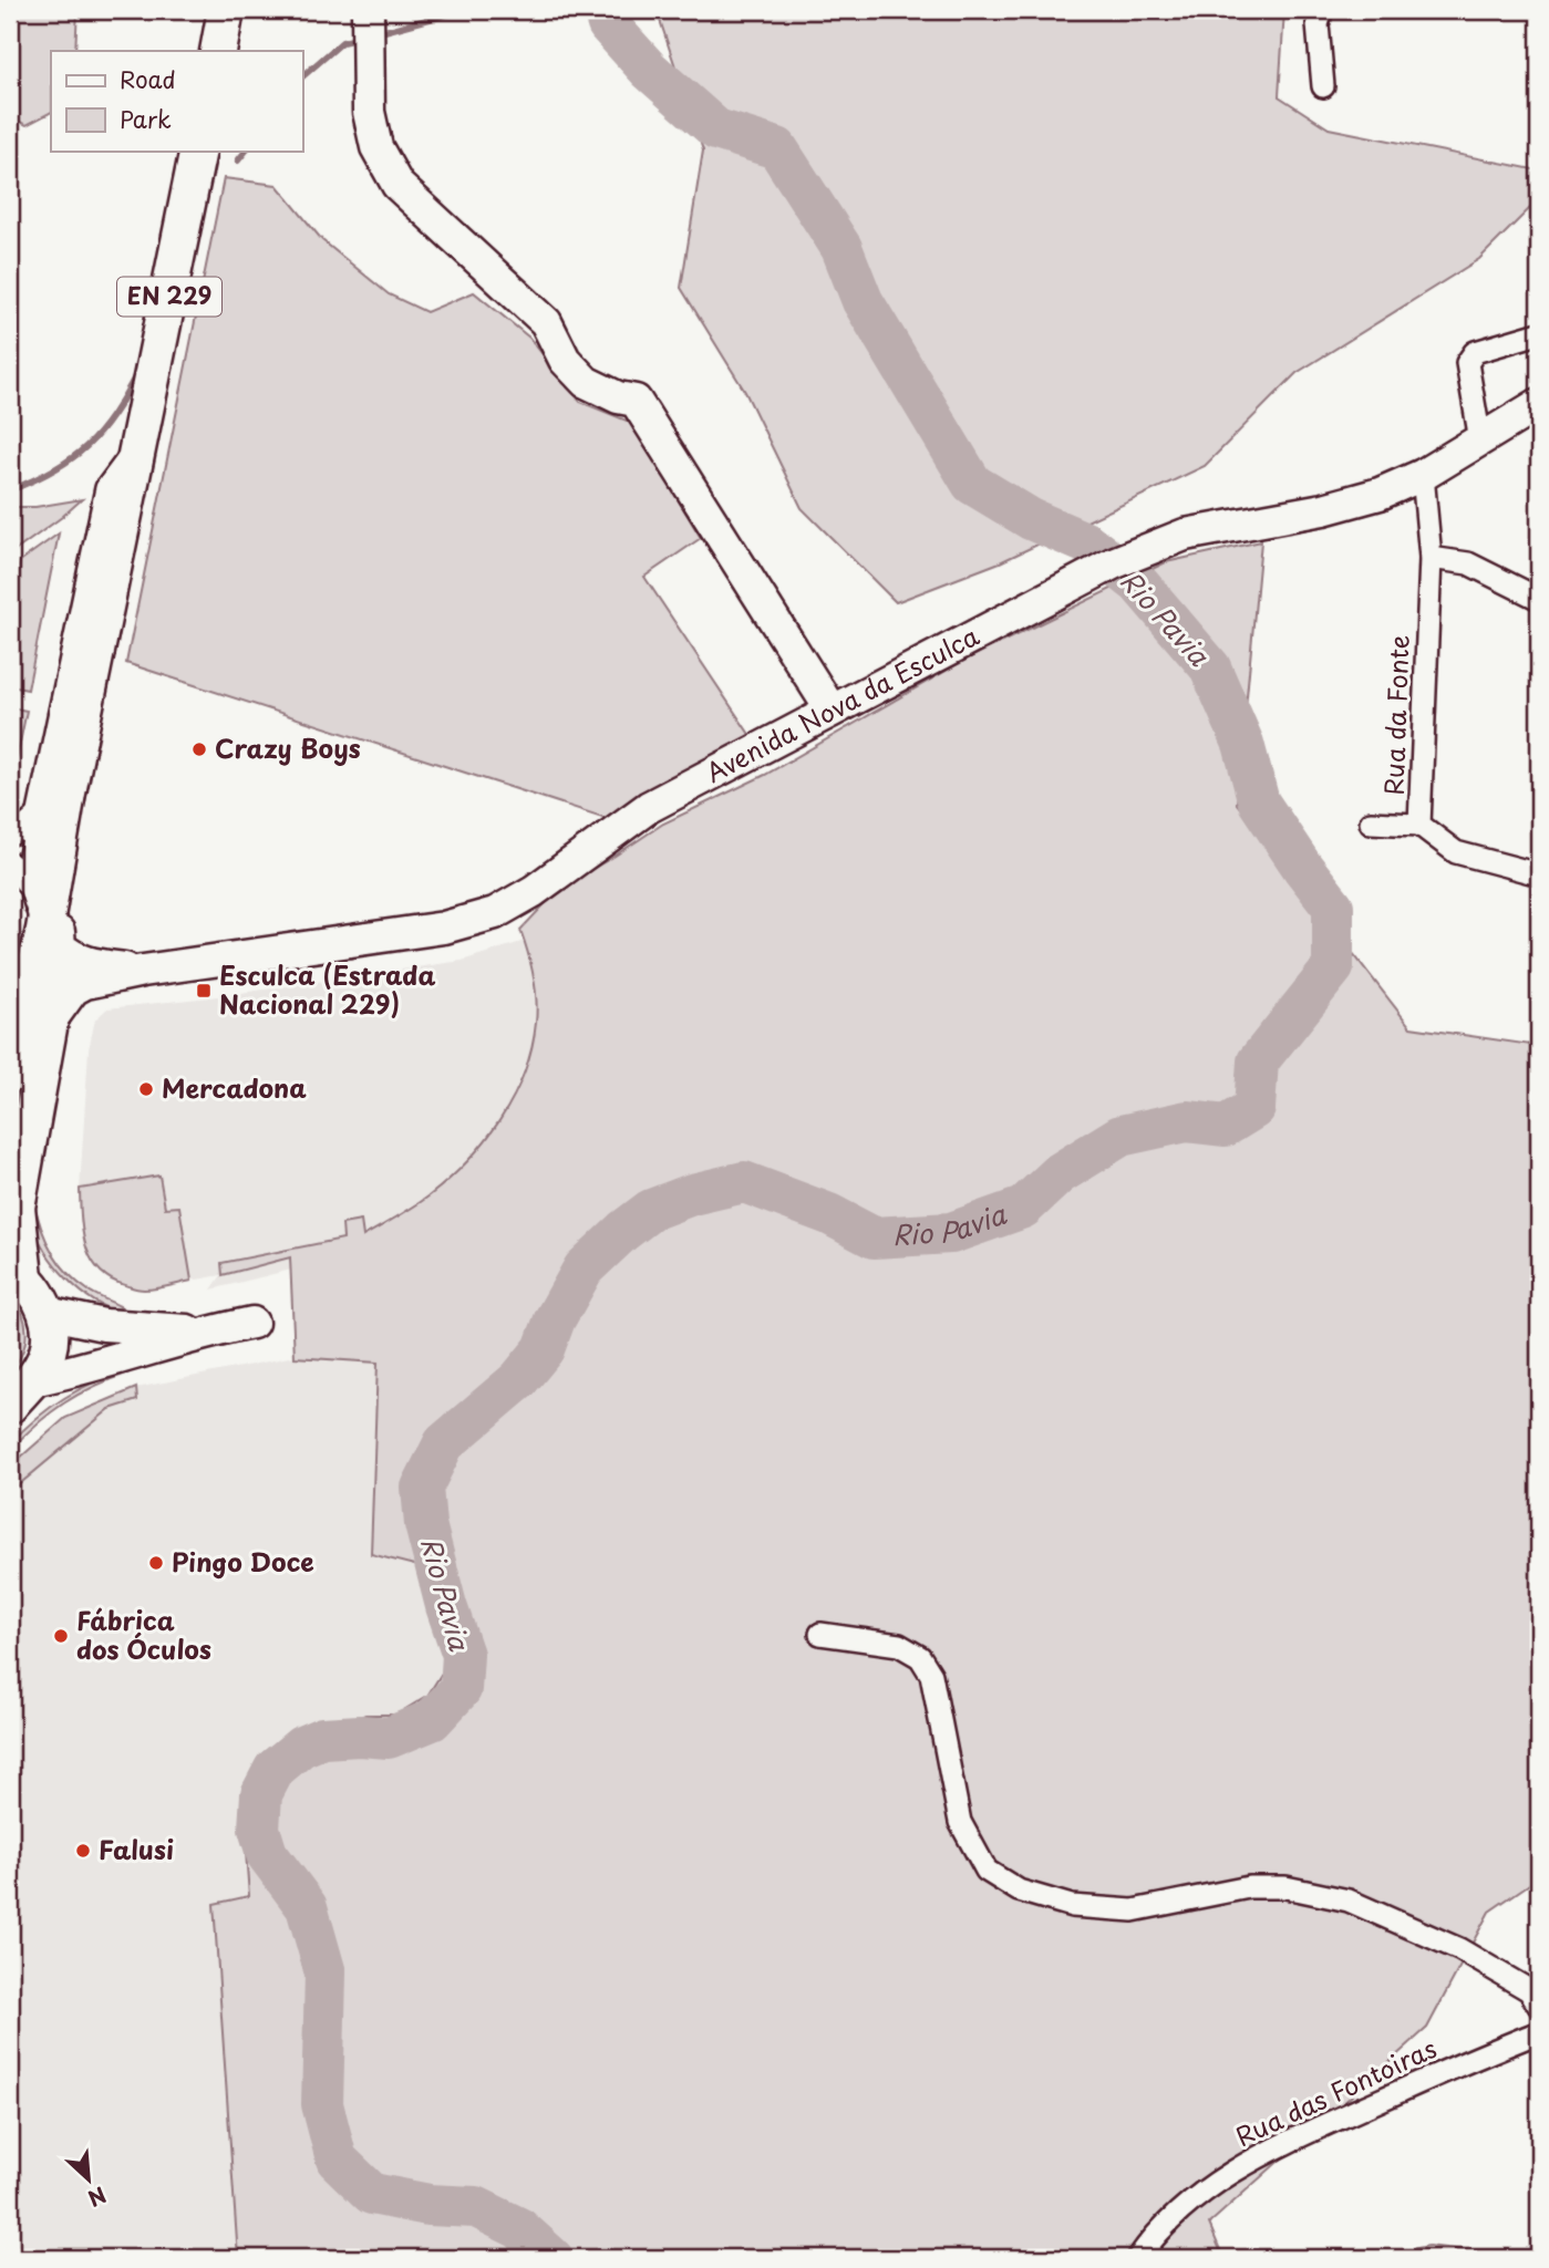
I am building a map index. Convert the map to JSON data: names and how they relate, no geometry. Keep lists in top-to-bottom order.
{
  "streets": {
    "main road": ["EN 229"],
    "street": ["Avenida Nova da Esculca", "Rua da Fonte", "Rua das Fontoiras"]
  },
  "crossings": [
    ["EN 229", "Avenida Nova da Esculca"],
    ["Avenida Nova da Esculca", "Rua da Fonte"]
  ],
  "water": ["Rio Pavia"],
  "places": {
    "other": [
      "Crazy Boys",
      "Mercadona",
      "Pingo Doce",
      "Fábrica dos Óculos",
      "Falusi"
    ],
    "transit": ["Esculca (Estrada Nacional 229)"]
  },
  "legend": ["Road", "Park"],
  "north": "bottom right"
}
